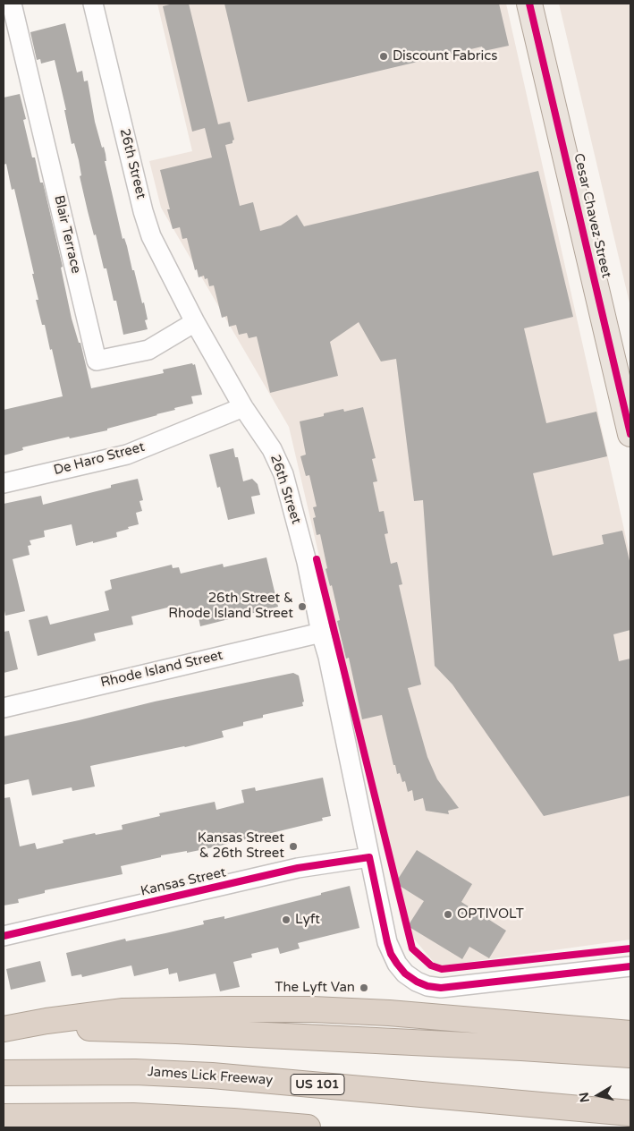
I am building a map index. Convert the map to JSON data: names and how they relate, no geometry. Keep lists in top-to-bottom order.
{
  "streets": {
    "highway": ["James Lick Freeway", "US 101"],
    "main road": ["Cesar Chavez Street"],
    "street": [
      "26th Street",
      "Blair Terrace",
      "De Haro Street",
      "Rhode Island Street",
      "Kansas Street"
    ]
  },
  "crossings": [
    ["26th Street", "Blair Terrace"],
    ["26th Street", "De Haro Street"],
    ["26th Street", "Rhode Island Street"],
    ["26th Street", "Kansas Street"]
  ],
  "places": [
    "Discount Fabrics",
    "26th Street & Rhode Island Street",
    "Kansas Street & 26th Street",
    "OPTIVOLT",
    "Lyft",
    "The Lyft Van"
  ],
  "north": "left"
}
